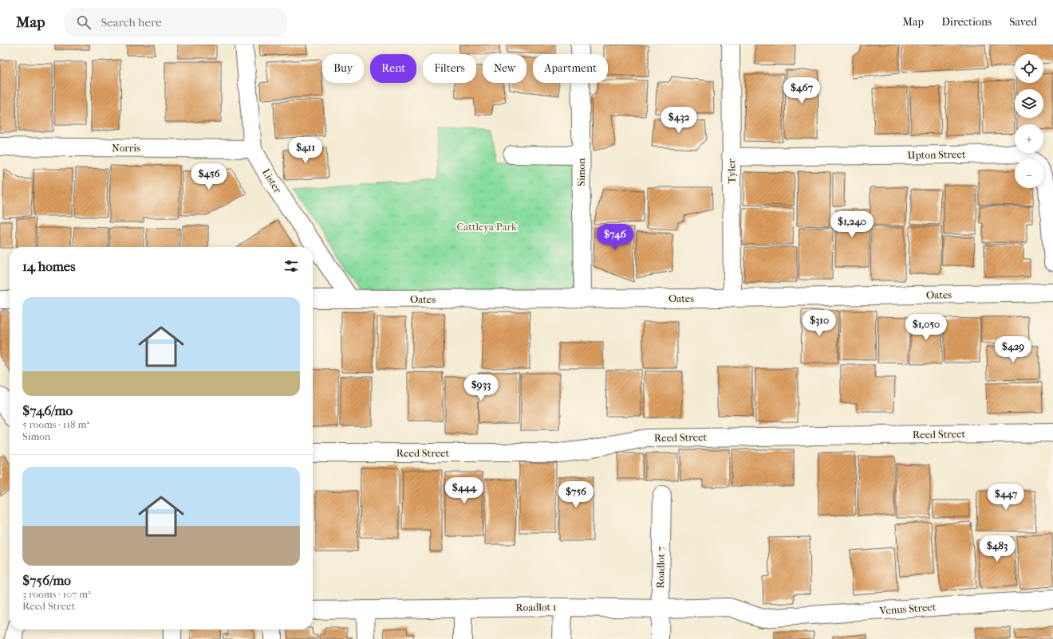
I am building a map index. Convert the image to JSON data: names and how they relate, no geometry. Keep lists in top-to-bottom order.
{
  "streets": {
    "street": [
      "Norris",
      "Upton Street",
      "Tyler",
      "Simon",
      "Lister",
      "Oates",
      "Reed Street",
      "Roadlot 7",
      "Roadlot 1",
      "Venus Street"
    ]
  },
  "crossings": [
    ["Norris", "Lister"],
    ["Upton Street", "Tyler"],
    ["Tyler", "Oates"],
    ["Simon", "Oates"],
    ["Lister", "Oates"],
    ["Roadlot 7", "Roadlot 1"],
    ["Roadlot 1", "Venus Street"]
  ],
  "parks": ["Cattleya Park"],
  "page": {
    "header": "Map",
    "search": "Search here",
    "nav": ["Map", "Directions", "Saved"],
    "map_buttons": ["+", "−"],
    "chip": [
      "Buy",
      "Rent",
      "Filters",
      "New",
      "Apartment"
    ],
    "price": [
      "$467",
      "$432",
      "$411",
      "$456",
      "$1,240",
      "$746",
      "$310",
      "$1,050",
      "$429",
      "$933",
      "$444",
      "$756",
      "$447",
      "$483"
    ],
    "heading": "14 homes",
    "list": [
      {
        "name": "$746/mo",
        "note": "5 rooms · 118 m² · Simon"
      },
      {
        "name": "$756/mo",
        "note": "3 rooms · 107 m² · Reed Street"
      }
    ]
  }
}
